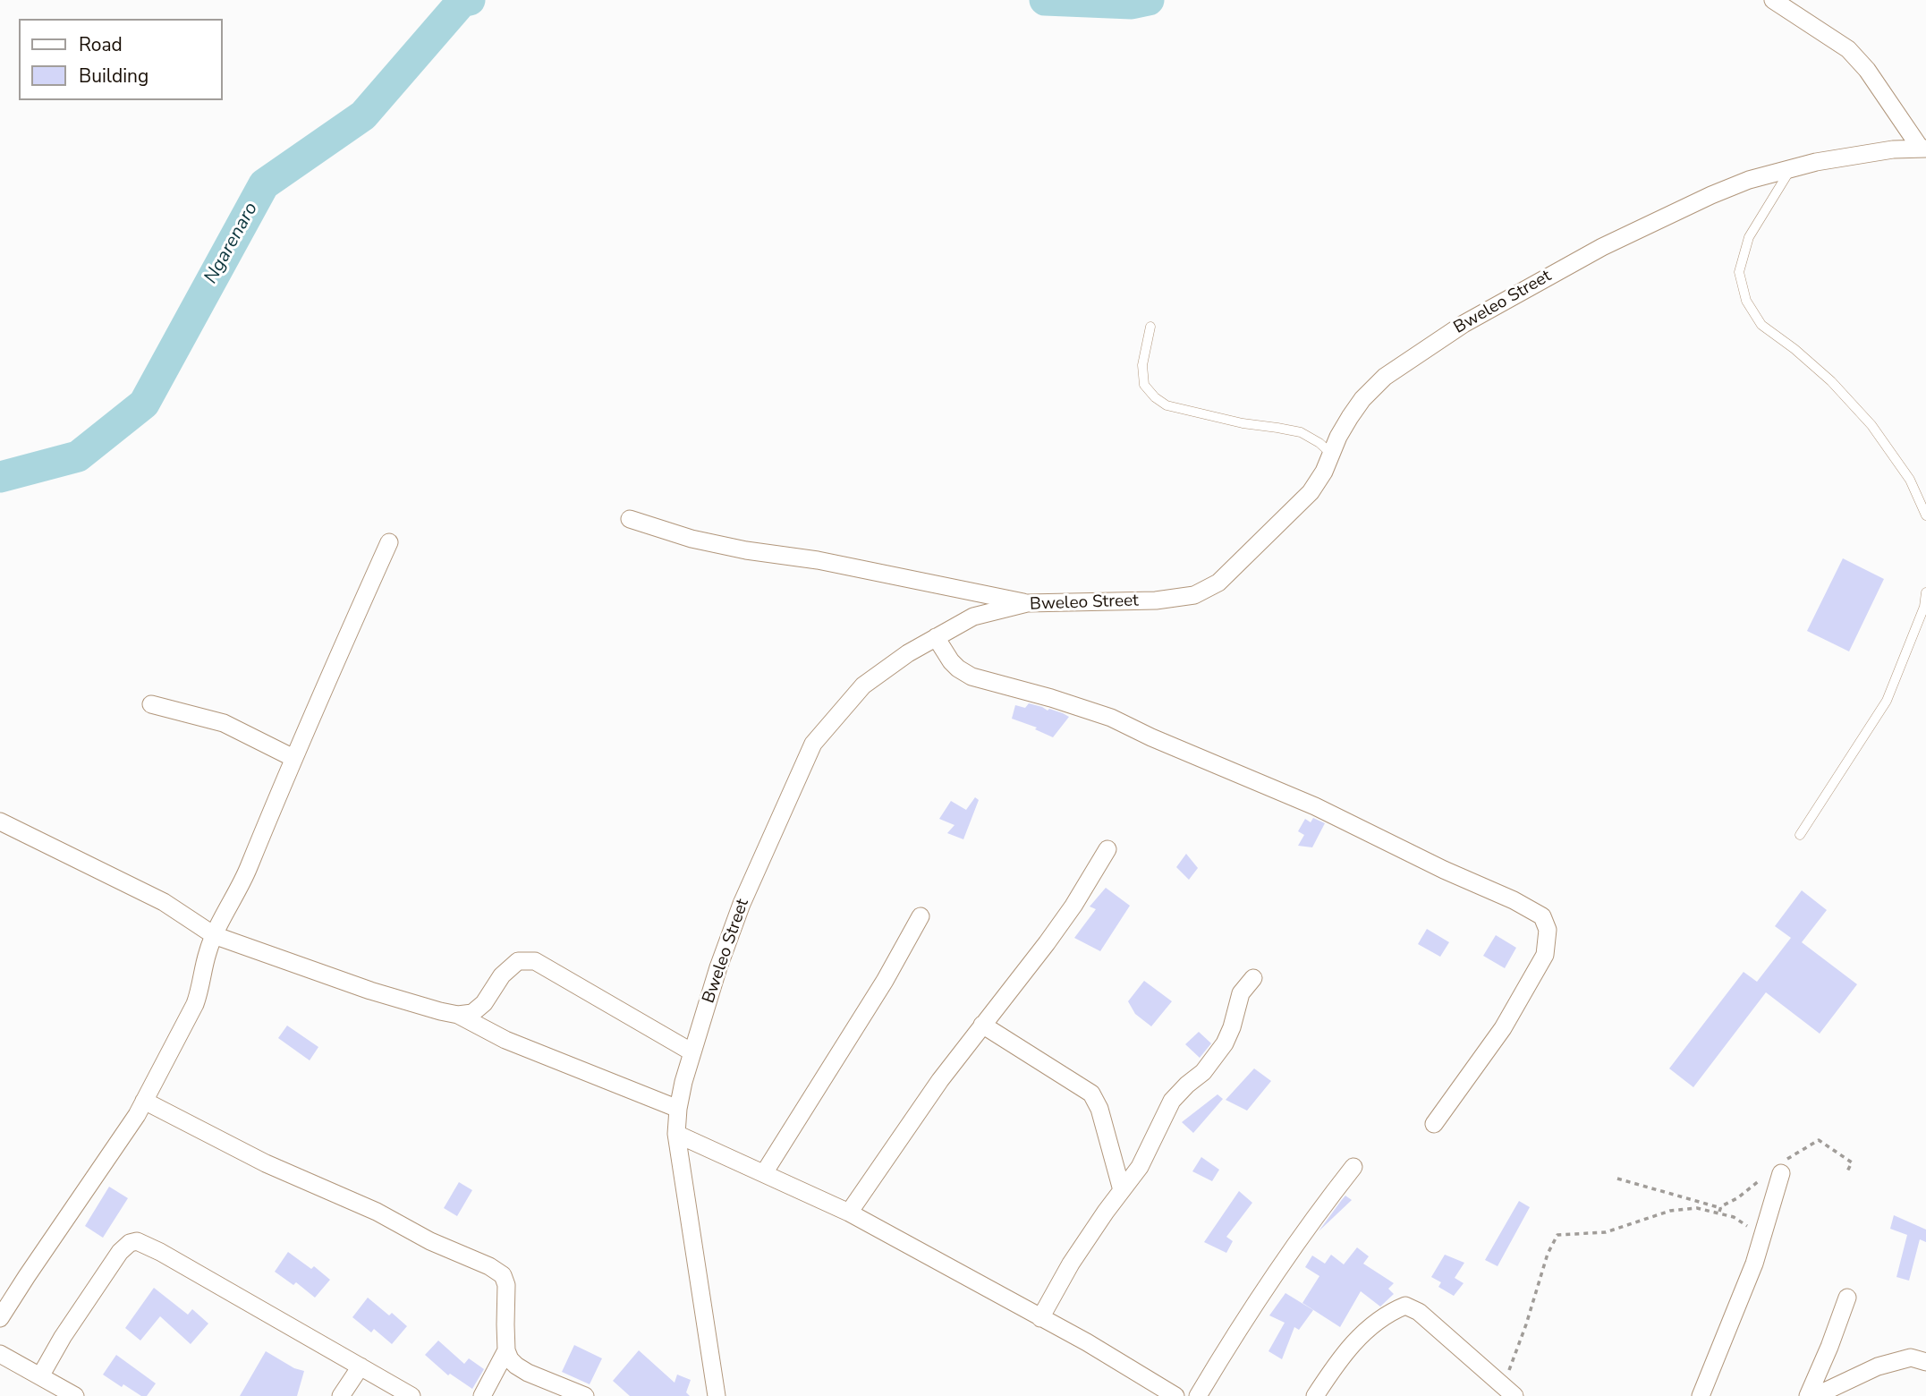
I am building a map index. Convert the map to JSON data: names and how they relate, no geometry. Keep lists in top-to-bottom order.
{
  "streets": {
    "street": ["Bweleo Street"]
  },
  "water": ["Ngarenaro"],
  "legend": ["Road", "Building"]
}
